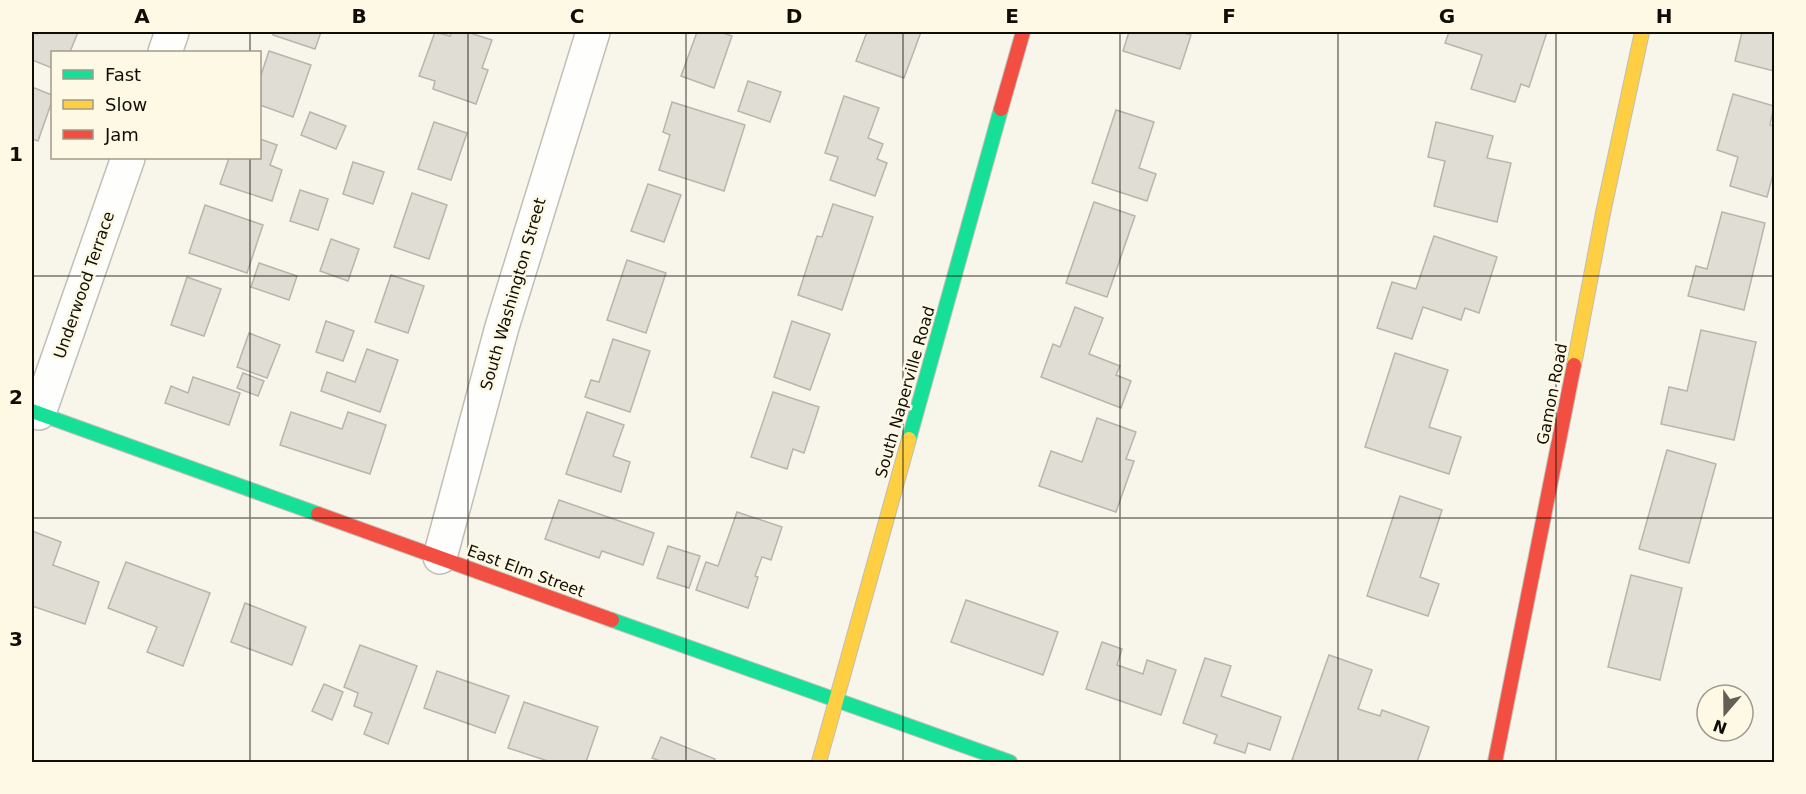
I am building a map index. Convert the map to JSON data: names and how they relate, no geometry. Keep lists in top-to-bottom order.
{
  "streets": {
    "street": [
      "Underwood Terrace",
      "South Washington Street",
      "South Naperville Road",
      "Gamon Road",
      "East Elm Street"
    ]
  },
  "crossings": [
    ["Underwood Terrace", "East Elm Street"],
    ["South Washington Street", "East Elm Street"],
    ["South Naperville Road", "East Elm Street"]
  ],
  "legend": ["Fast", "Slow", "Jam"],
  "north": "bottom",
  "grid": {
    "columns": [
      "A",
      "B",
      "C",
      "D",
      "E",
      "F",
      "G",
      "H"
    ],
    "rows": ["1", "2", "3"]
  }
}
